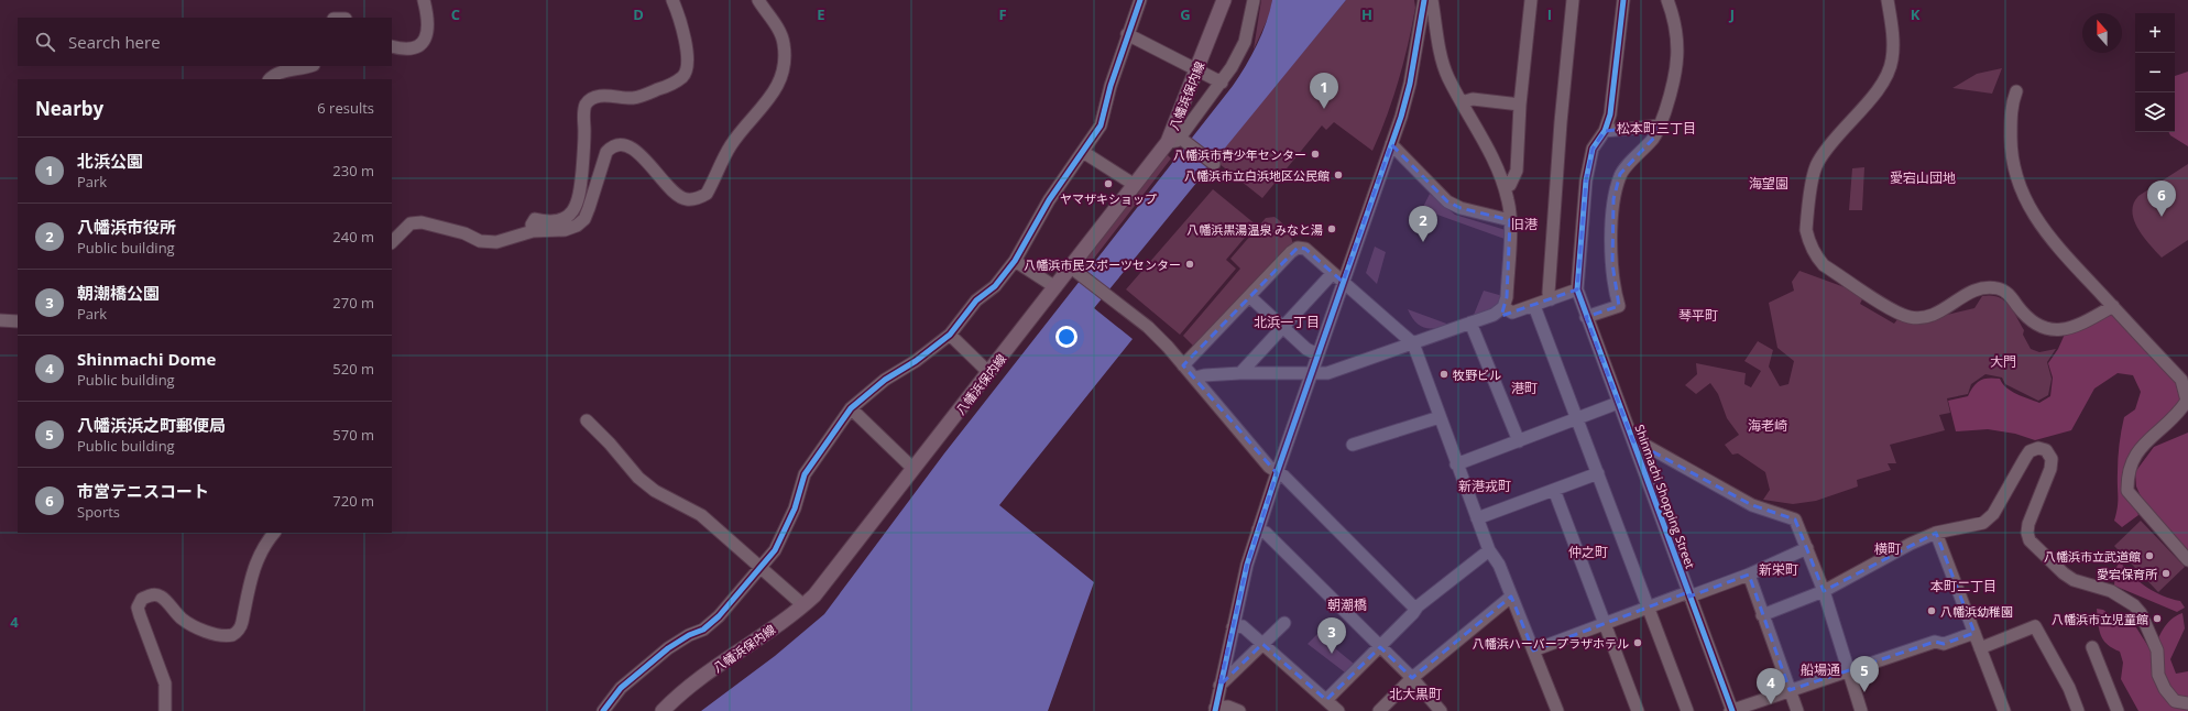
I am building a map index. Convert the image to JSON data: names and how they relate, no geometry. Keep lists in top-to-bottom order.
{
  "streets": {
    "main road": ["八幡浜保内線"],
    "street": ["Shinmachi Shopping Street"]
  },
  "districts": [
    "松本町三丁目",
    "愛宕山団地",
    "海望園",
    "旧港",
    "琴平町",
    "北浜一丁目",
    "大門",
    "港町",
    "海老崎",
    "新港戎町",
    "横町",
    "仲之町",
    "新栄町",
    "本町二丁目",
    "朝潮橋",
    "船場通",
    "北大黒町"
  ],
  "places": [
    "八幡浜市青少年センター",
    "八幡浜市立白浜地区公民館",
    "ヤマザキショップ",
    "八幡浜黒湯温泉 みなと湯",
    "八幡浜市民スポーツセンター",
    "牧野ビル",
    "八幡浜市立武道館",
    "愛宕保育所",
    "八幡浜幼稚園",
    "八幡浜市立児童館",
    "八幡浜ハーバープラザホテル"
  ],
  "north": "top",
  "page": {
    "map_buttons": ["+", "−"],
    "search": "Search here",
    "pins": [
      "1",
      "6",
      "2",
      "3",
      "5",
      "4"
    ],
    "heading": ["Nearby", "6 results"],
    "list": [
      {
        "mark": "1",
        "name": "北浜公園",
        "note": "Park",
        "value": "230 m"
      },
      {
        "mark": "2",
        "name": "八幡浜市役所",
        "note": "Public building",
        "value": "240 m"
      },
      {
        "mark": "3",
        "name": "朝潮橋公園",
        "note": "Park",
        "value": "270 m"
      },
      {
        "mark": "4",
        "name": "Shinmachi Dome",
        "note": "Public building",
        "value": "520 m"
      },
      {
        "mark": "5",
        "name": "八幡浜浜之町郵便局",
        "note": "Public building",
        "value": "570 m"
      },
      {
        "mark": "6",
        "name": "市営テニスコート",
        "note": "Sports",
        "value": "720 m"
      }
    ]
  },
  "grid": {
    "columns": [
      "C",
      "D",
      "E",
      "F",
      "G",
      "H",
      "I",
      "J",
      "K"
    ],
    "rows": ["4"]
  }
}
